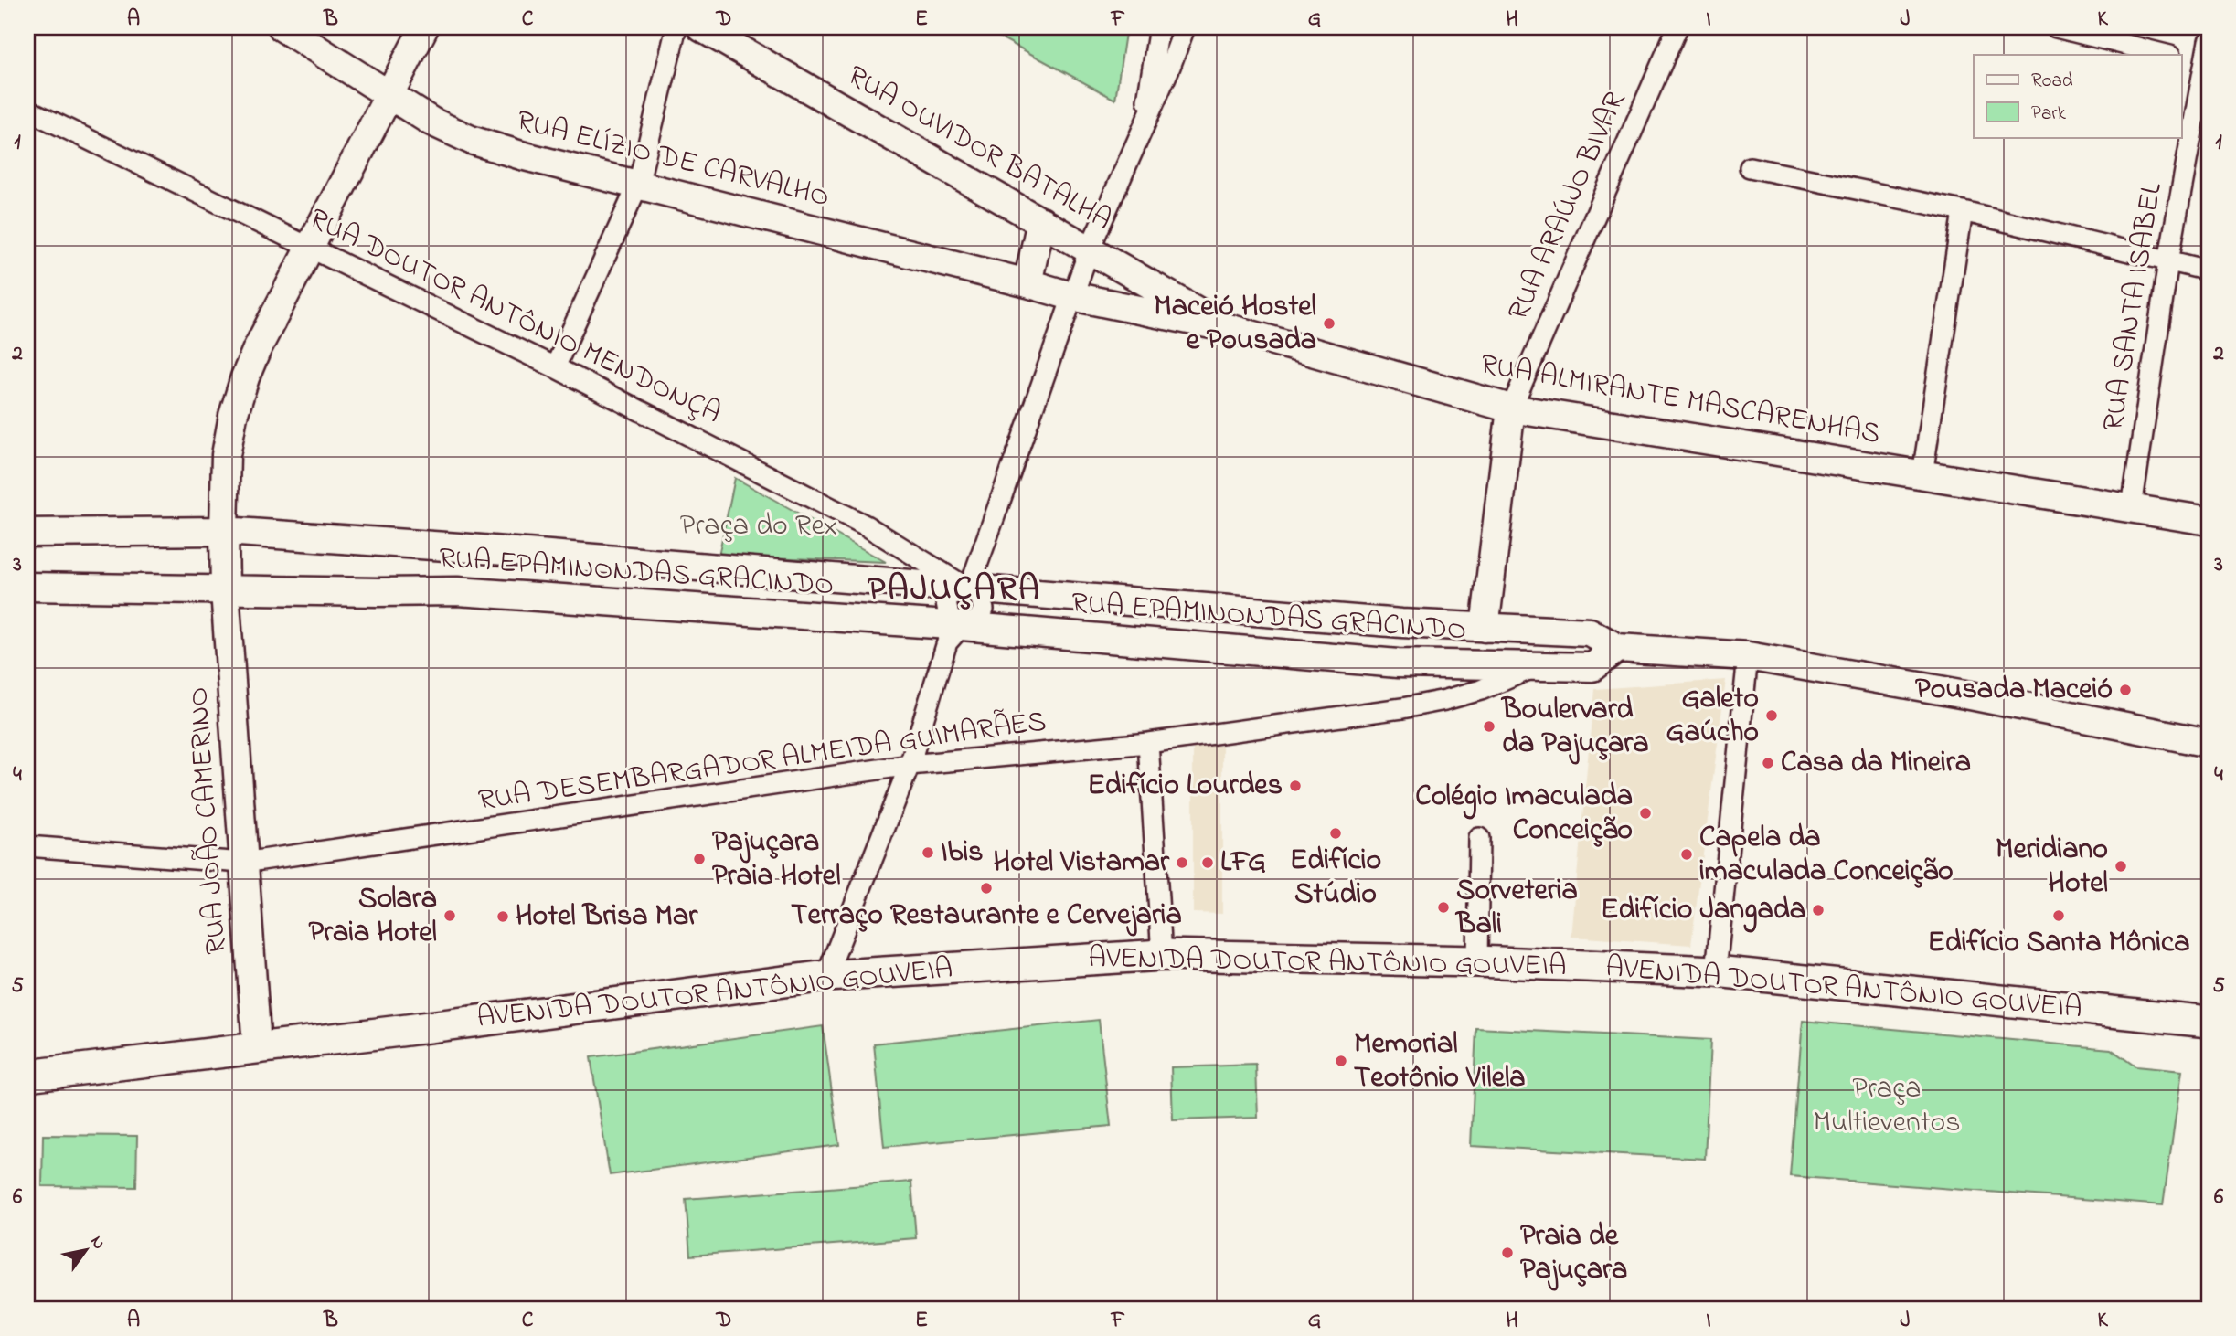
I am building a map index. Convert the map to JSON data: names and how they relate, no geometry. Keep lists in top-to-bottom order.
{
  "streets": {
    "main road": ["AVENIDA DOUTOR ANTÔNIO GOUVEIA"],
    "street": [
      "RUA OUVIDOR BATALHA",
      "RUA ELÍZIO DE CARVALHO",
      "RUA ARAÚJO BIVAR",
      "RUA SANTA ISABEL",
      "RUA DOUTOR ANTÔNIO MENDONÇA",
      "RUA ALMIRANTE MASCARENHAS",
      "RUA EPAMINONDAS GRACINDO",
      "RUA DESEMBARGADOR ALMEIDA GUIMARÃES",
      "RUA JOÃO CAMERINO"
    ]
  },
  "crossings": [
    ["RUA OUVIDOR BATALHA", "RUA ALMIRANTE MASCARENHAS"],
    ["RUA ELÍZIO DE CARVALHO", "RUA ALMIRANTE MASCARENHAS"],
    ["RUA ELÍZIO DE CARVALHO", "RUA JOÃO CAMERINO"],
    ["RUA ARAÚJO BIVAR", "RUA ALMIRANTE MASCARENHAS"],
    ["RUA SANTA ISABEL", "RUA ALMIRANTE MASCARENHAS"],
    ["RUA DOUTOR ANTÔNIO MENDONÇA", "RUA EPAMINONDAS GRACINDO"],
    ["RUA DOUTOR ANTÔNIO MENDONÇA", "RUA JOÃO CAMERINO"],
    ["RUA EPAMINONDAS GRACINDO", "RUA DESEMBARGADOR ALMEIDA GUIMARÃES"],
    ["RUA EPAMINONDAS GRACINDO", "RUA JOÃO CAMERINO"],
    ["RUA DESEMBARGADOR ALMEIDA GUIMARÃES", "RUA JOÃO CAMERINO"],
    ["RUA JOÃO CAMERINO", "AVENIDA DOUTOR ANTÔNIO GOUVEIA"]
  ],
  "districts": ["PAJUÇARA"],
  "parks": ["Praça do Rex", "Praça Multieventos"],
  "places": [
    "Maceió Hostel e Pousada",
    "Pousada Maceió",
    "Galeto Gaúcho",
    "Boulervard da Pajuçara",
    "Casa da Mineira",
    "Edifício Lourdes",
    "Colégio Imaculada Conceição",
    "Edifício Stúdio",
    "Ibis",
    "Capela da imaculada Conceição",
    "Pajuçara Praia Hotel",
    "Hotel Vistamar",
    "LFG",
    "Meridiano Hotel",
    "Terraço Restaurante e Cervejaria",
    "Sorveteria Bali",
    "Edifício Jangada",
    "Solara Praia Hotel",
    "Edifício Santa Mônica",
    "Hotel Brisa Mar",
    "Memorial Teotônio Vilela",
    "Praia de Pajuçara"
  ],
  "legend": ["Road", "Park"],
  "north": "top right",
  "grid": {
    "columns": [
      "A",
      "B",
      "C",
      "D",
      "E",
      "F",
      "G",
      "H",
      "I",
      "J",
      "K"
    ],
    "rows": [
      "1",
      "2",
      "3",
      "4",
      "5",
      "6"
    ]
  }
}
